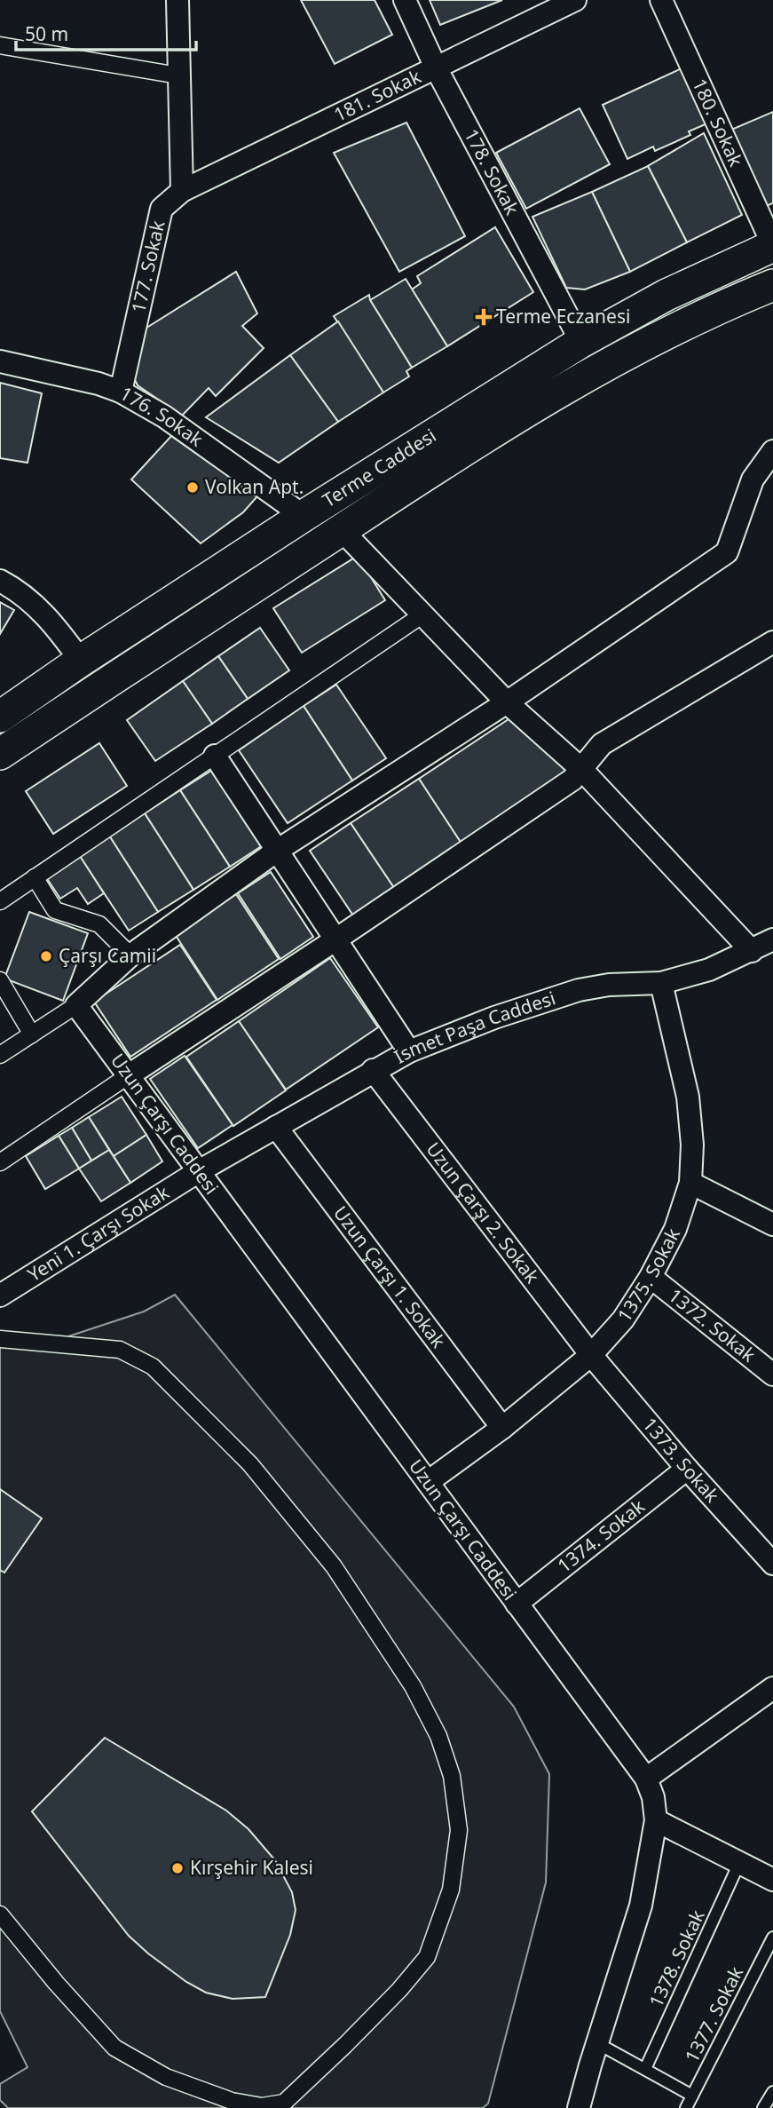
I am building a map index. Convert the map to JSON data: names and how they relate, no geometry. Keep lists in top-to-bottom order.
{
  "streets": {
    "main road": ["Terme Caddesi"],
    "street": [
      "181. Sokak",
      "180. Sokak",
      "178. Sokak",
      "177. Sokak",
      "176. Sokak",
      "İsmet Paşa Caddesi",
      "Uzun Çarşı Caddesi",
      "Uzun Çarşı 2. Sokak",
      "Yeni 1. Çarşı Sokak",
      "1375. Sokak",
      "Uzun Çarşı 1. Sokak",
      "1372. Sokak",
      "1373. Sokak",
      "1374. Sokak"
    ],
    "lane": ["1378. Sokak", "1377. Sokak"]
  },
  "crossings": [
    ["181. Sokak", "178. Sokak"],
    ["181. Sokak", "177. Sokak"],
    ["180. Sokak", "Terme Caddesi"],
    ["178. Sokak", "Terme Caddesi"],
    ["177. Sokak", "176. Sokak"],
    ["176. Sokak", "Terme Caddesi"],
    ["İsmet Paşa Caddesi", "Uzun Çarşı Caddesi"],
    ["İsmet Paşa Caddesi", "Uzun Çarşı 2. Sokak"],
    ["İsmet Paşa Caddesi", "Yeni 1. Çarşı Sokak"],
    ["İsmet Paşa Caddesi", "1375. Sokak"],
    ["İsmet Paşa Caddesi", "Uzun Çarşı 1. Sokak"],
    ["Uzun Çarşı Caddesi", "Yeni 1. Çarşı Sokak"],
    ["Uzun Çarşı Caddesi", "1375. Sokak"],
    ["Uzun Çarşı Caddesi", "1374. Sokak"],
    ["Uzun Çarşı 2. Sokak", "1375. Sokak"],
    ["Uzun Çarşı 2. Sokak", "1373. Sokak"],
    ["1375. Sokak", "Uzun Çarşı 1. Sokak"],
    ["1375. Sokak", "1372. Sokak"],
    ["1375. Sokak", "1373. Sokak"],
    ["1373. Sokak", "1374. Sokak"]
  ],
  "places": {
    "health": ["Terme Eczanesi"],
    "other": ["Volkan Apt.", "Çarşı Camii", "Kırşehir Kalesi"]
  },
  "scale_bar": "50 m"
}
